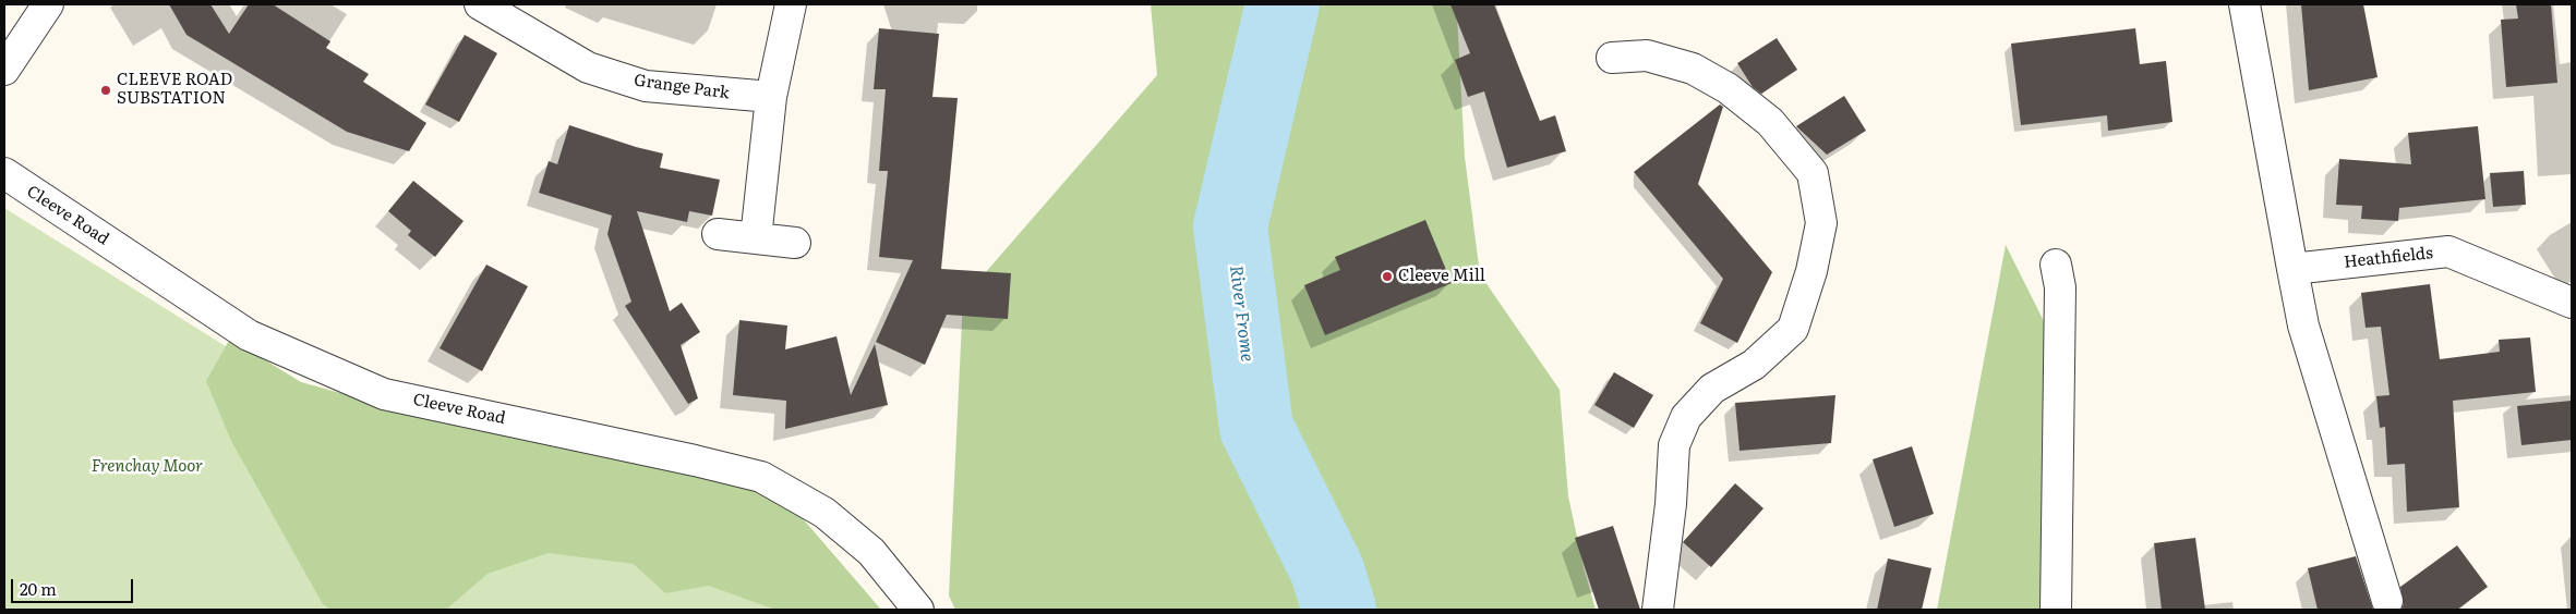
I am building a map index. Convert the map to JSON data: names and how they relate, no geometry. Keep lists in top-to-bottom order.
{
  "streets": {
    "street": ["Grange Park", "Cleeve Road", "Heathfields"]
  },
  "water": ["River Frome"],
  "parks": ["Frenchay Moor"],
  "places": ["CLEEVE ROAD SUBSTATION", "Cleeve Mill"],
  "scale_bar": "20 m"
}
